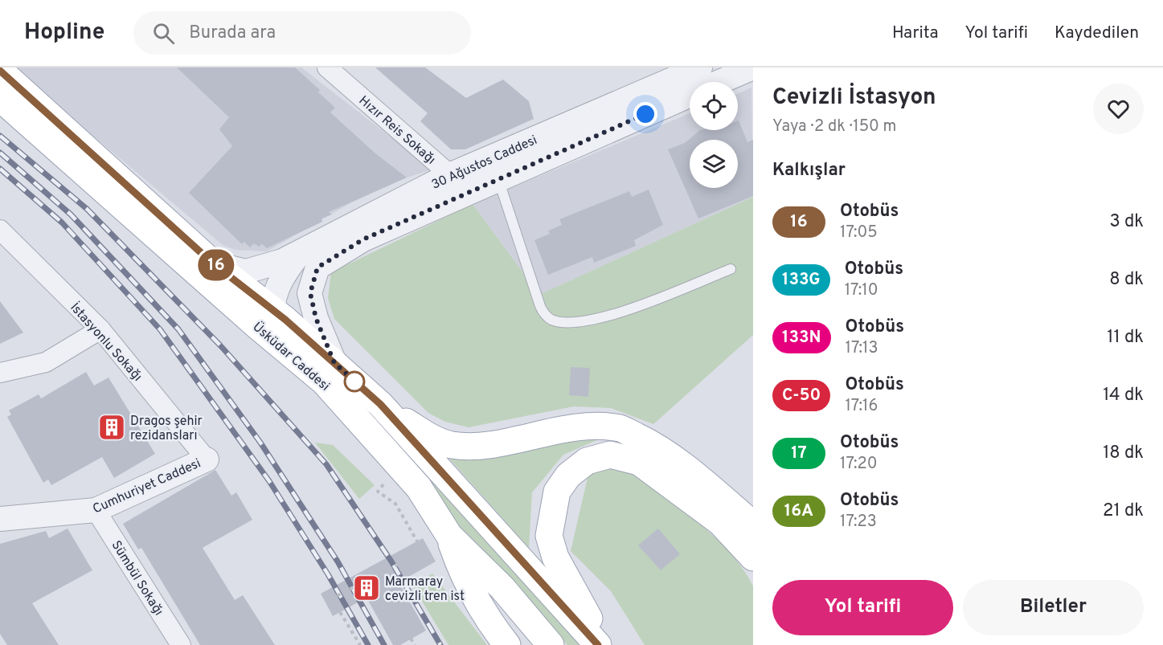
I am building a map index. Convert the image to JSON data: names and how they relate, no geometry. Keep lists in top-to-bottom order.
{
  "streets": {
    "main road": ["Üsküdar Caddesi"],
    "street": [
      "Hızır Reis Sokağı",
      "30 Ağustos Caddesi",
      "İstasyonlu Sokağı",
      "Cumhuriyet Caddesi",
      "Sümbül Sokağı"
    ]
  },
  "crossings": [
    ["Hızır Reis Sokağı", "30 Ağustos Caddesi"],
    ["30 Ağustos Caddesi", "Üsküdar Caddesi"],
    ["İstasyonlu Sokağı", "Cumhuriyet Caddesi"],
    ["Cumhuriyet Caddesi", "Sümbül Sokağı"]
  ],
  "places": {
    "building": ["Dragos şehir rezidansları", "Marmaray cevizli tren ist"]
  },
  "lines": ["bus line 16"],
  "page": {
    "header": "Hopline",
    "search": "Burada ara",
    "nav": ["Harita", "Yol tarifi", "Kaydedilen"],
    "on_map": "16",
    "heading": [
      ["Cevizli İstasyon", "Yaya · 2 dk · 150 m"],
      "Kalkışlar"
    ],
    "list": [
      {
        "mark": "16",
        "name": "Otobüs",
        "note": "17:05",
        "value": "3 dk"
      },
      {
        "mark": "133G",
        "name": "Otobüs",
        "note": "17:10",
        "value": "8 dk"
      },
      {
        "mark": "133N",
        "name": "Otobüs",
        "note": "17:13",
        "value": "11 dk"
      },
      {
        "mark": "C-50",
        "name": "Otobüs",
        "note": "17:16",
        "value": "14 dk"
      },
      {
        "mark": "17",
        "name": "Otobüs",
        "note": "17:20",
        "value": "18 dk"
      },
      {
        "mark": "16A",
        "name": "Otobüs",
        "note": "17:23",
        "value": "21 dk"
      }
    ],
    "buttons": ["Yol tarifi", "Biletler"]
  }
}
